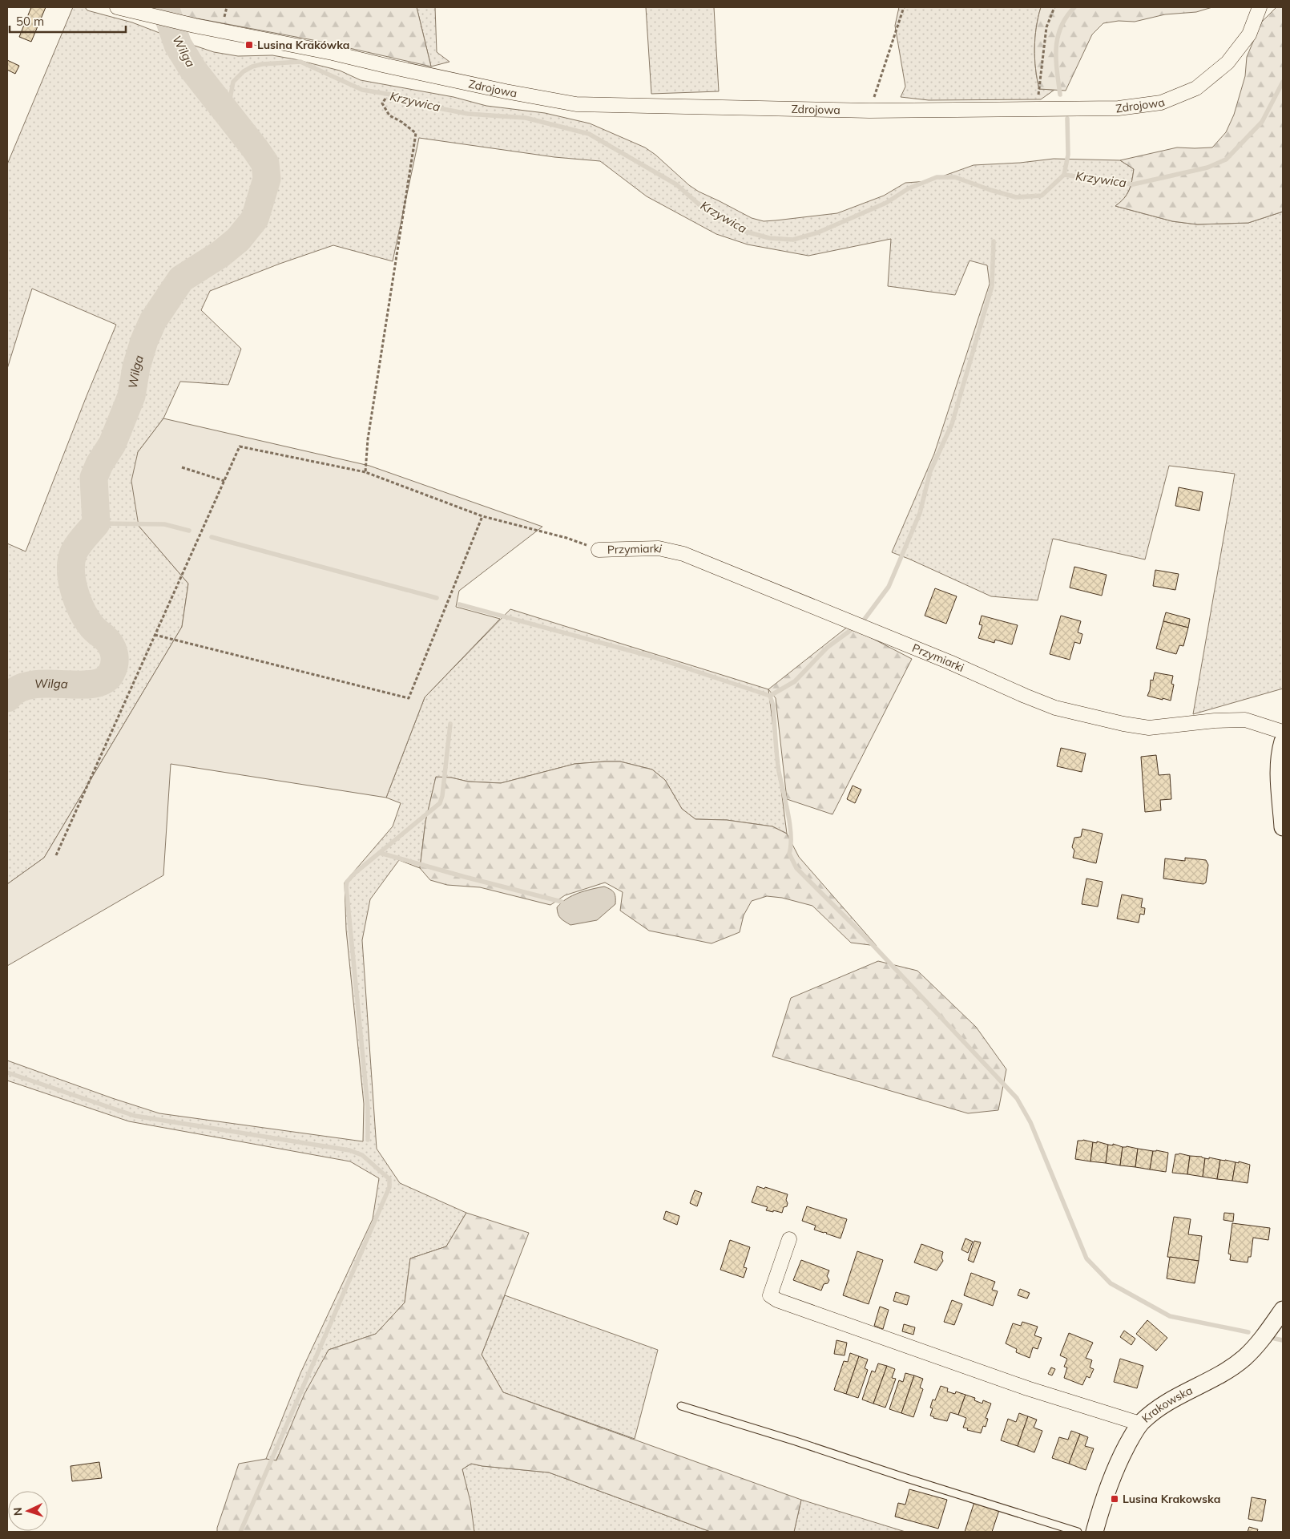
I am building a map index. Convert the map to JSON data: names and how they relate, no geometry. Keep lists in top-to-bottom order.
{
  "streets": {
    "street": ["Zdrojowa", "Przymiarki", "Krakowska"]
  },
  "water": ["Wilga", "Krzywica"],
  "places": {
    "transit": ["Lusina Krakówka", "Lusina Krakowska"]
  },
  "scale_bar": "50 m",
  "north": "left"
}
